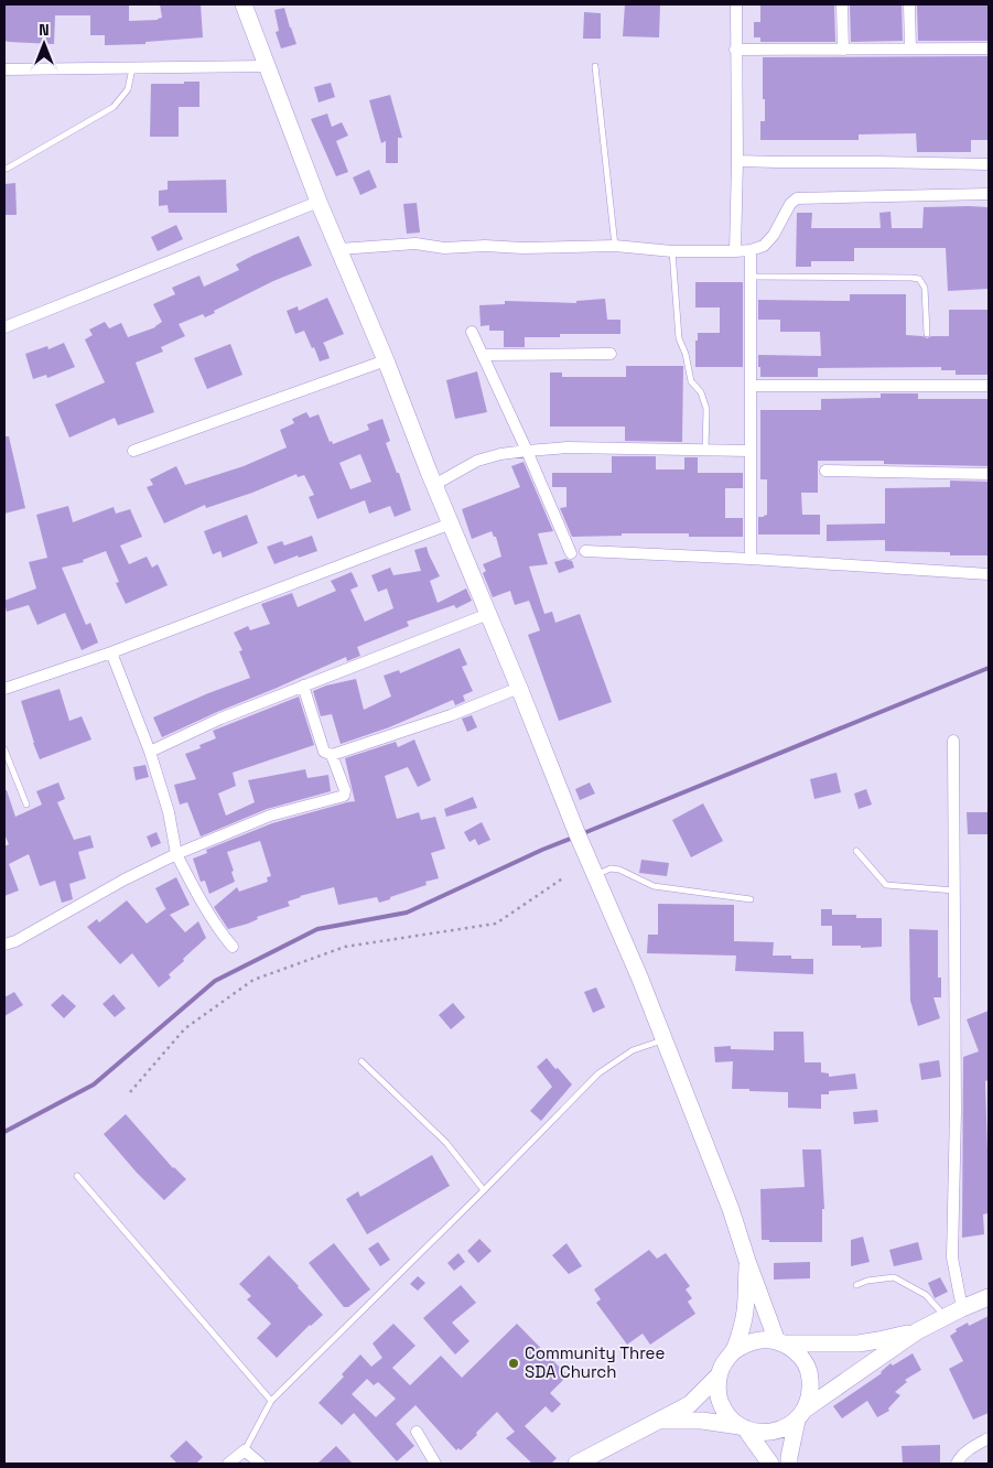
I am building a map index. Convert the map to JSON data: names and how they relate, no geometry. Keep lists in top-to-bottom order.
{
  "places": ["Community Three SDA Church"],
  "north": "top"
}
